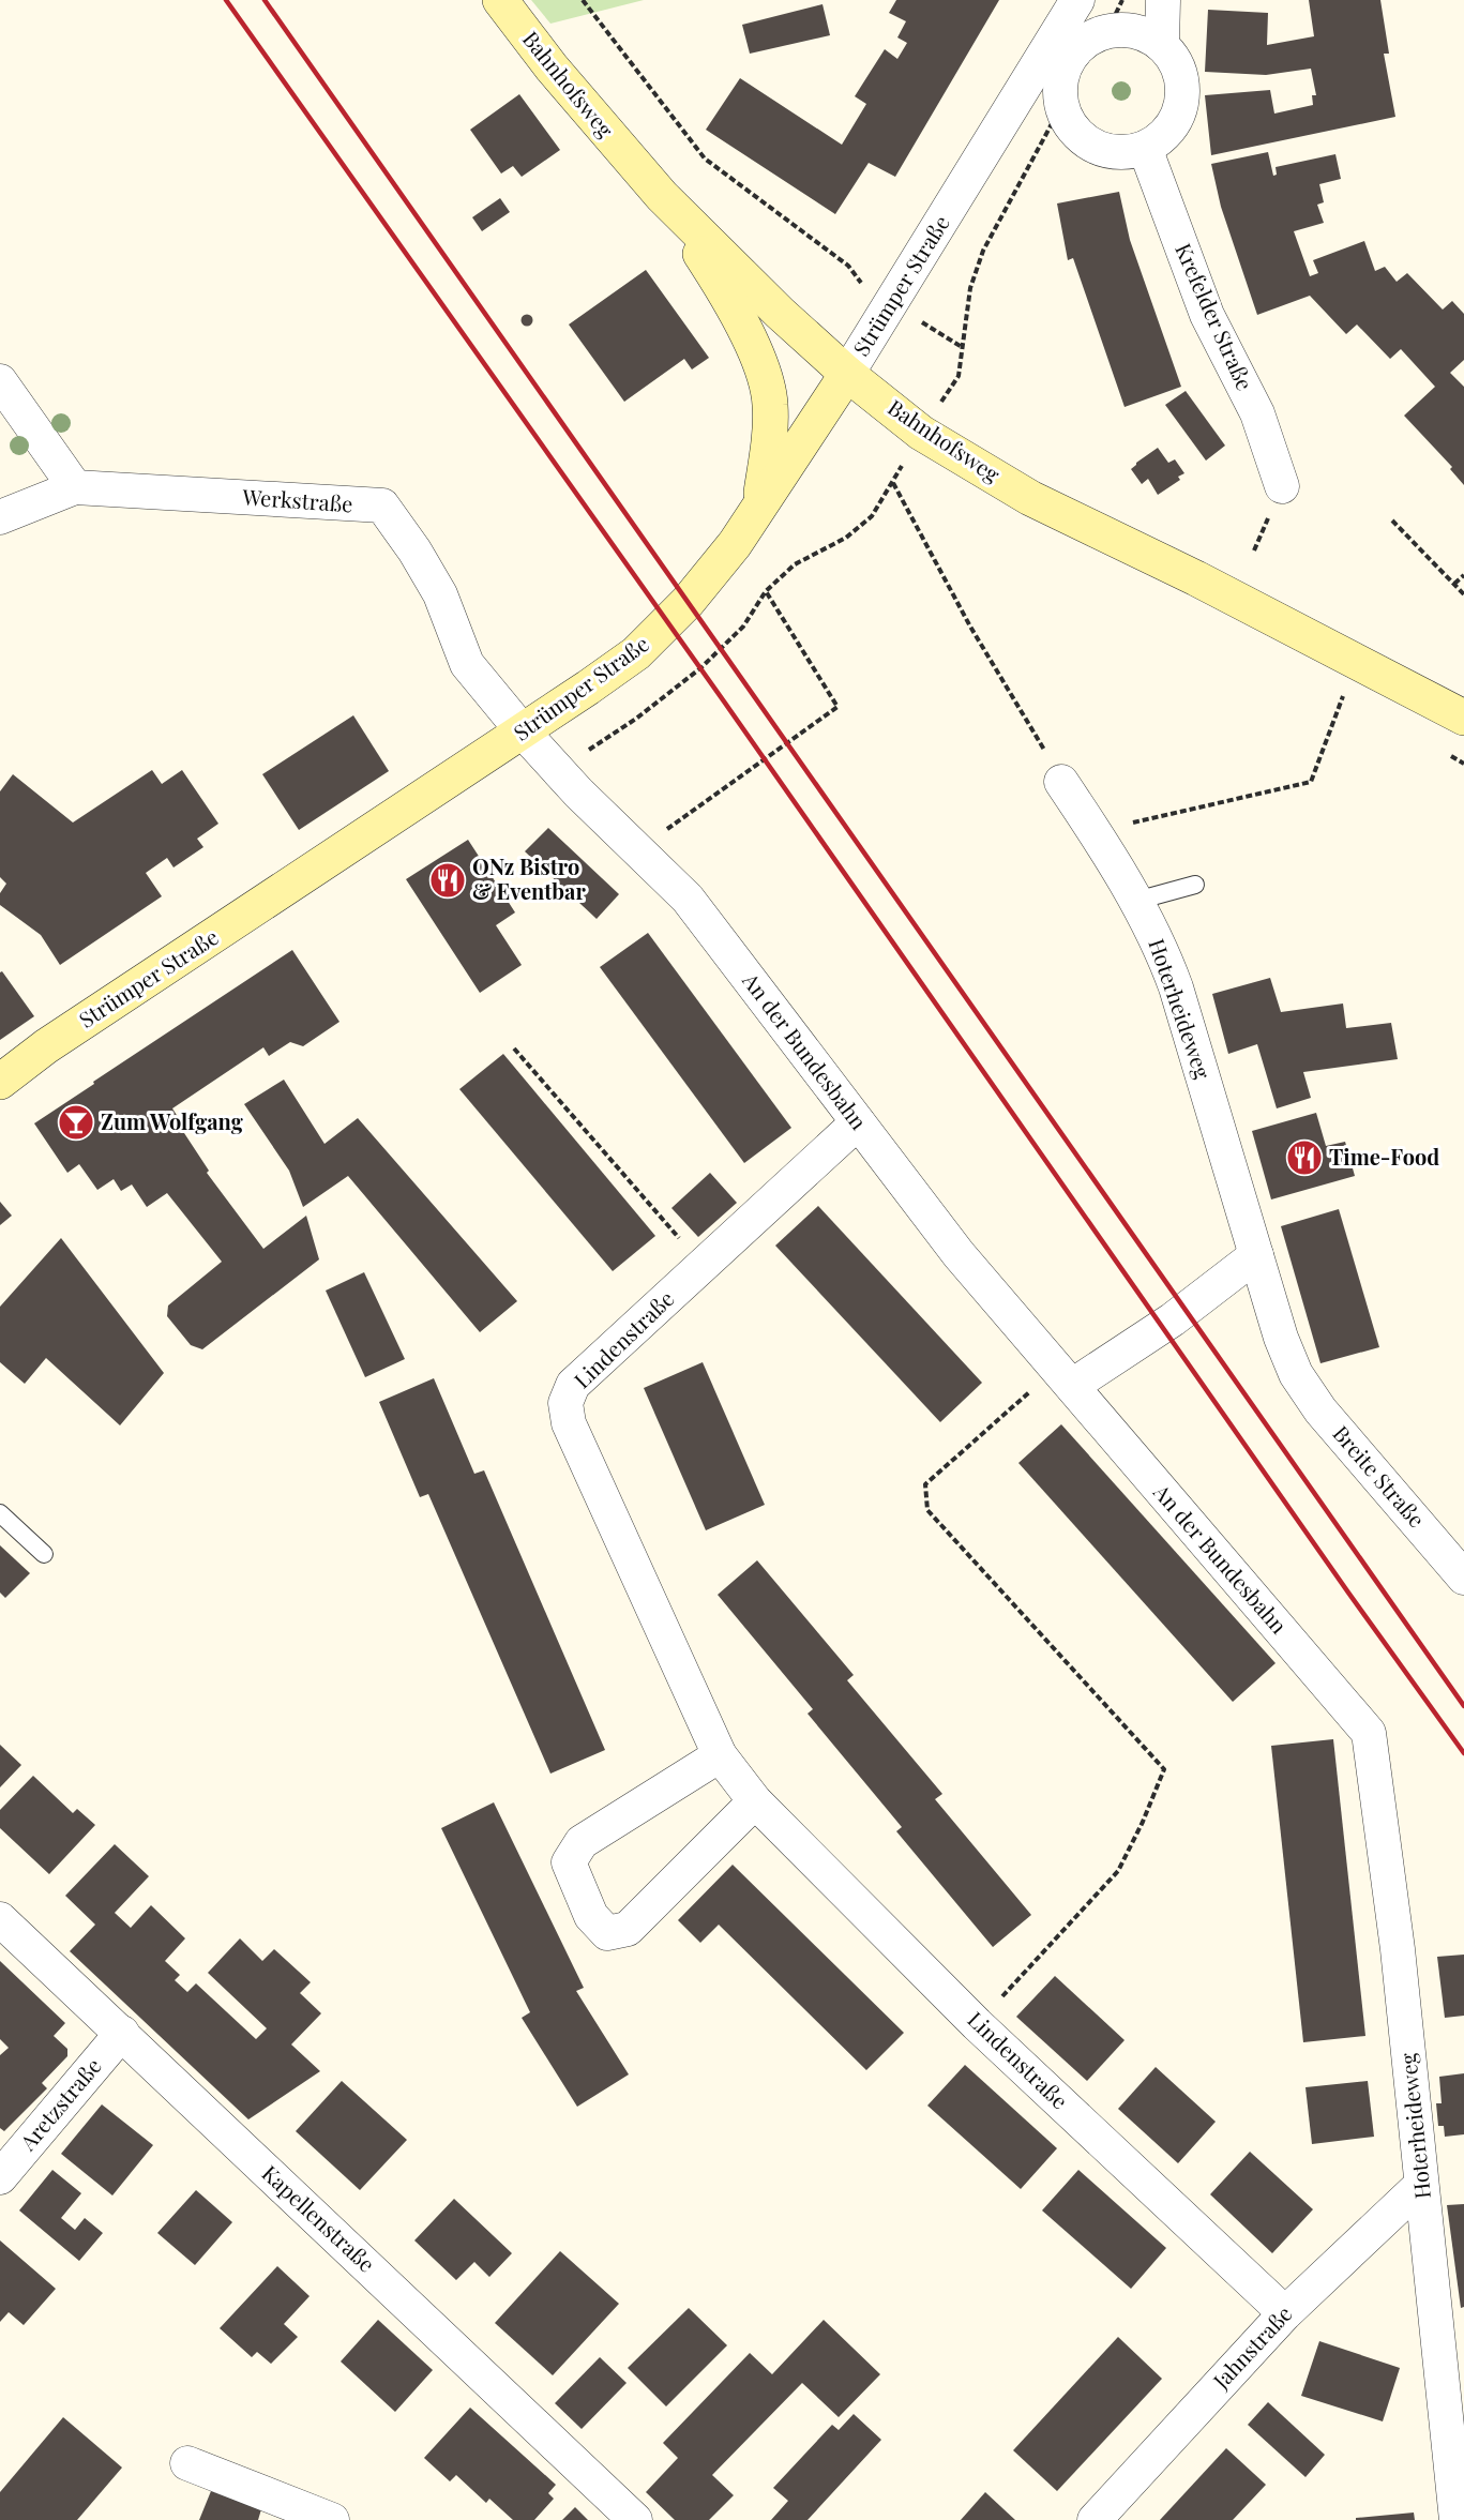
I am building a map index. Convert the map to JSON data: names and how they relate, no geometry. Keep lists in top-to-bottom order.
{
  "streets": {
    "main road": ["Bahnhofsweg", "Strümper Straße"],
    "street": [
      "Krefelder Straße",
      "Werkstraße",
      "Hoterheideweg",
      "An der Bundesbahn",
      "Lindenstraße",
      "Breite Straße",
      "Aretzstraße",
      "Kapellenstraße",
      "Jahnstraße"
    ]
  },
  "crossings": [
    ["Bahnhofsweg", "Strümper Straße"],
    ["Strümper Straße", "Werkstraße"],
    ["Strümper Straße", "An der Bundesbahn"],
    ["Werkstraße", "An der Bundesbahn"],
    ["Hoterheideweg", "An der Bundesbahn"],
    ["Hoterheideweg", "Breite Straße"],
    ["Hoterheideweg", "Jahnstraße"],
    ["An der Bundesbahn", "Lindenstraße"],
    ["Lindenstraße", "Jahnstraße"],
    ["Aretzstraße", "Kapellenstraße"]
  ],
  "places": {
    "restaurant": ["ONz Bistro & Eventbar", "Time-Food"],
    "bar": ["Zum Wolfgang"]
  }
}
